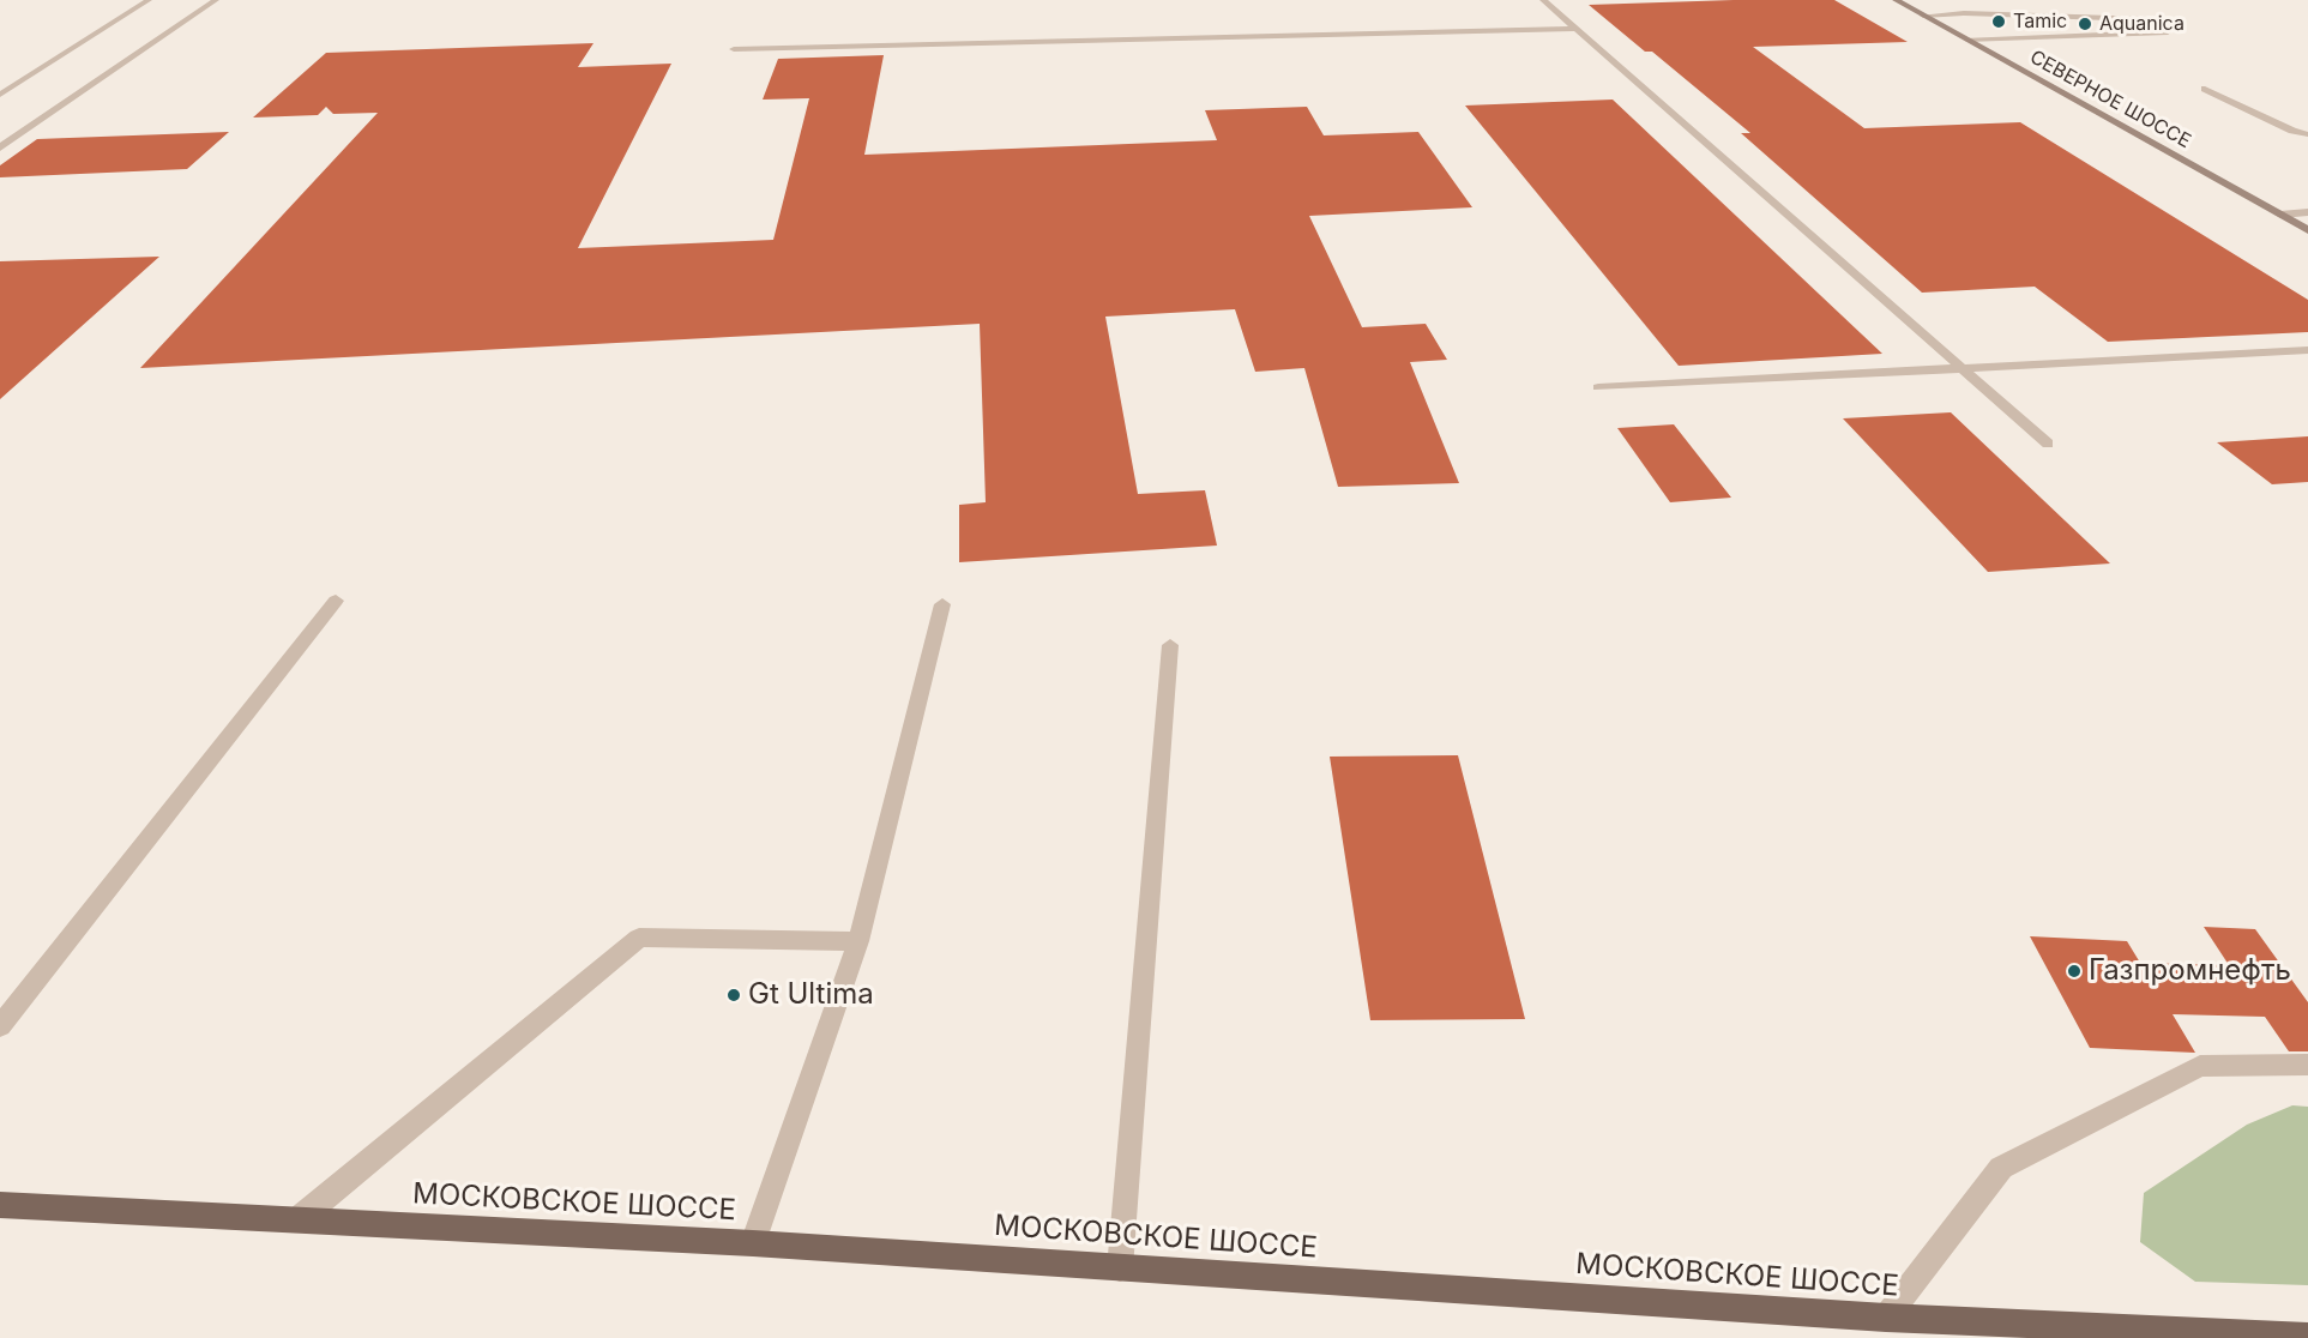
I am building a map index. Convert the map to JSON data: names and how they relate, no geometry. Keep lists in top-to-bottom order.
{
  "streets": {
    "main road": ["СЕВЕРНОЕ ШОССЕ", "МОСКОВСКОЕ ШОССЕ"]
  },
  "places": [
    "Tamic",
    "Aquanica",
    "Газпромнефть",
    "Gt Ultima"
  ]
}
